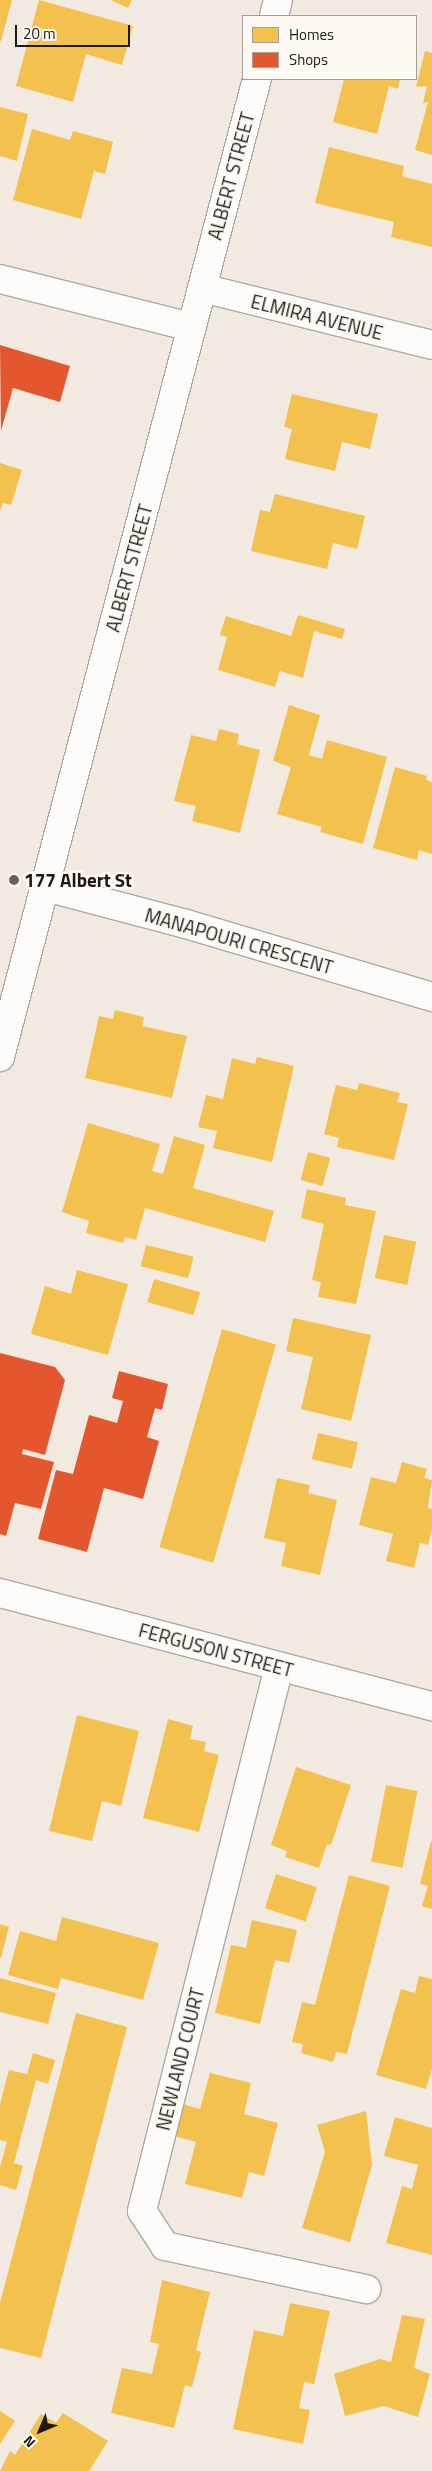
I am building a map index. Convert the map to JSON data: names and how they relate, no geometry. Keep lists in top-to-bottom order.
{
  "streets": {
    "street": [
      "ALBERT STREET",
      "ELMIRA AVENUE",
      "MANAPOURI CRESCENT",
      "FERGUSON STREET",
      "NEWLAND COURT"
    ]
  },
  "crossings": [
    ["ALBERT STREET", "ELMIRA AVENUE"],
    ["ALBERT STREET", "MANAPOURI CRESCENT"],
    ["FERGUSON STREET", "NEWLAND COURT"]
  ],
  "places": ["177 Albert St"],
  "legend": ["Homes", "Shops"],
  "scale_bar": "20 m",
  "north": "bottom left"
}
